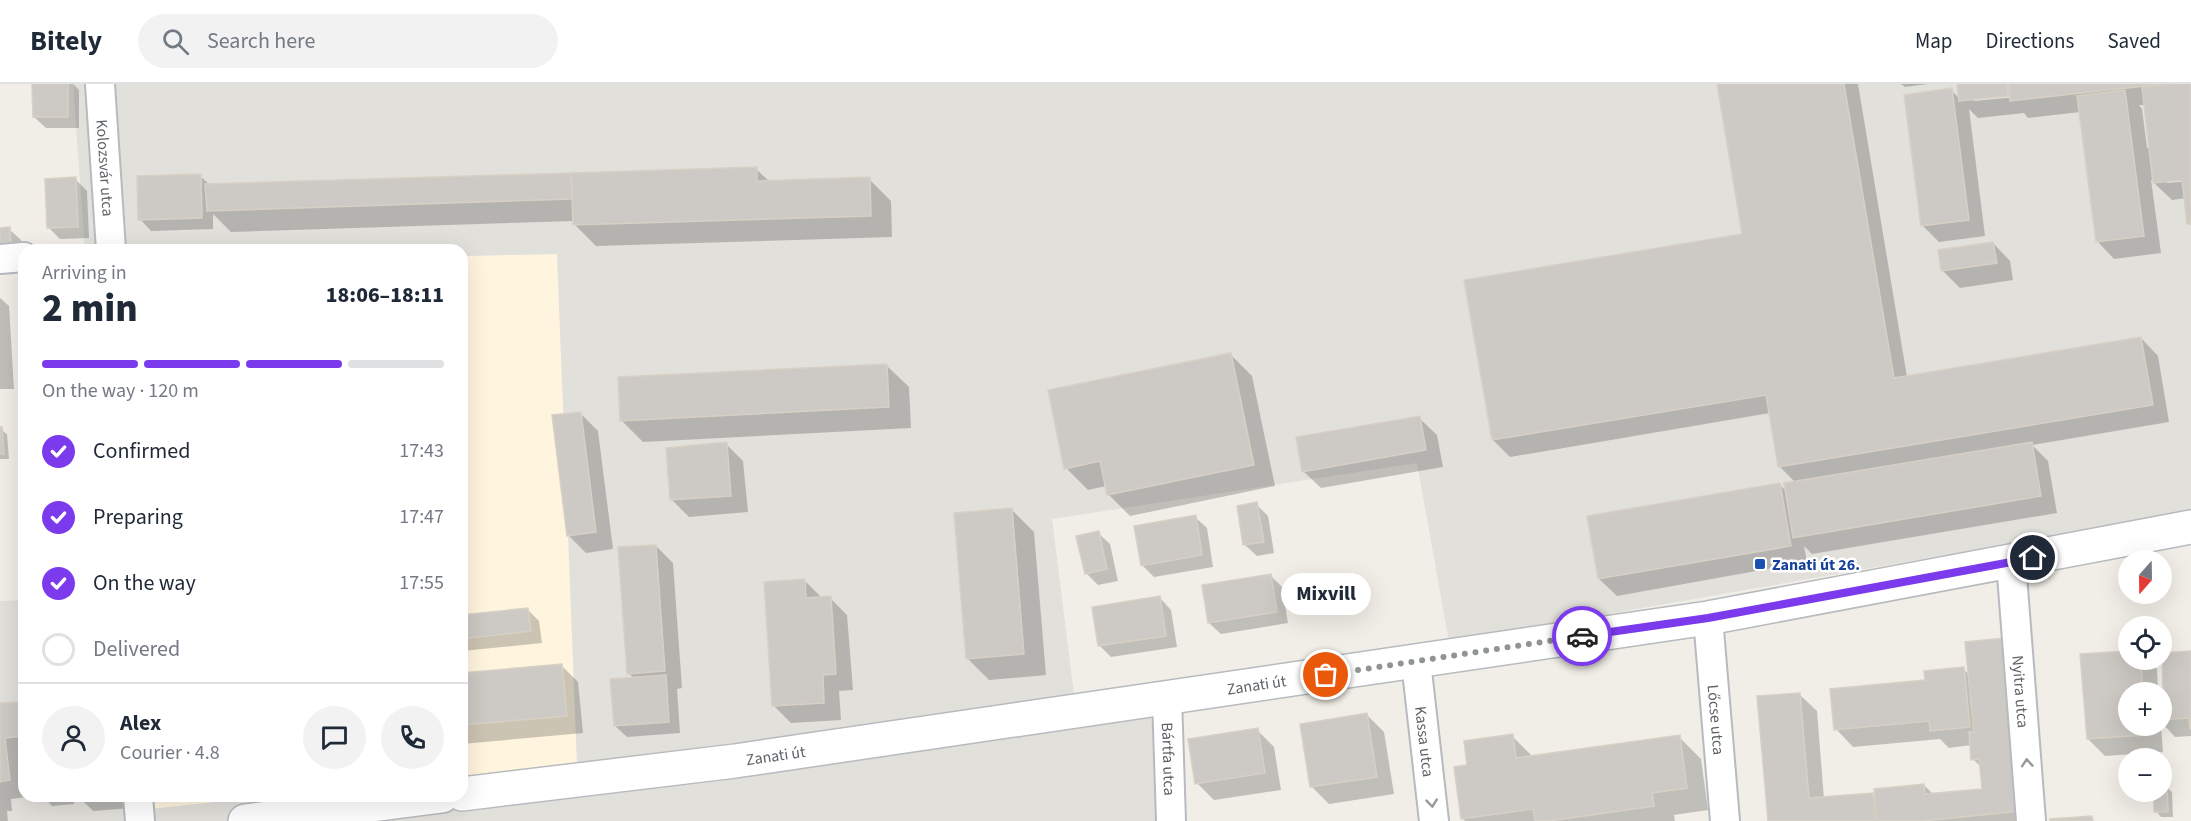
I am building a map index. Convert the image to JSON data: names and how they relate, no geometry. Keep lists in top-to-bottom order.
{
  "streets": {
    "street": [
      "Kolozsvár utca",
      "Zanati út",
      "Nyitra utca",
      "Lőcse utca",
      "Kassa utca",
      "Bártfa utca"
    ]
  },
  "crossings": [
    ["Zanati út", "Nyitra utca"],
    ["Zanati út", "Lőcse utca"],
    ["Zanati út", "Kassa utca"],
    ["Zanati út", "Bártfa utca"]
  ],
  "one_way": ["Nyitra utca", "Kassa utca"],
  "places": {
    "transit": ["Zanati út 26."],
    "other": ["Mixvill"]
  },
  "north": "bottom",
  "page": {
    "header": "Bitely",
    "search": "Search here",
    "nav": ["Map", "Directions", "Saved"],
    "heading": ["2 min", "Arriving in", "18:06–18:11"],
    "panel": ["Alex", "Courier · 4.8"],
    "bar": "On the way · 120 m",
    "list": [
      ["Confirmed", "17:43"],
      ["Preparing", "17:47"],
      ["On the way", "17:55"],
      "Delivered"
    ],
    "map_buttons": ["+", "−"],
    "bubble": "Mixvill"
  }
}
